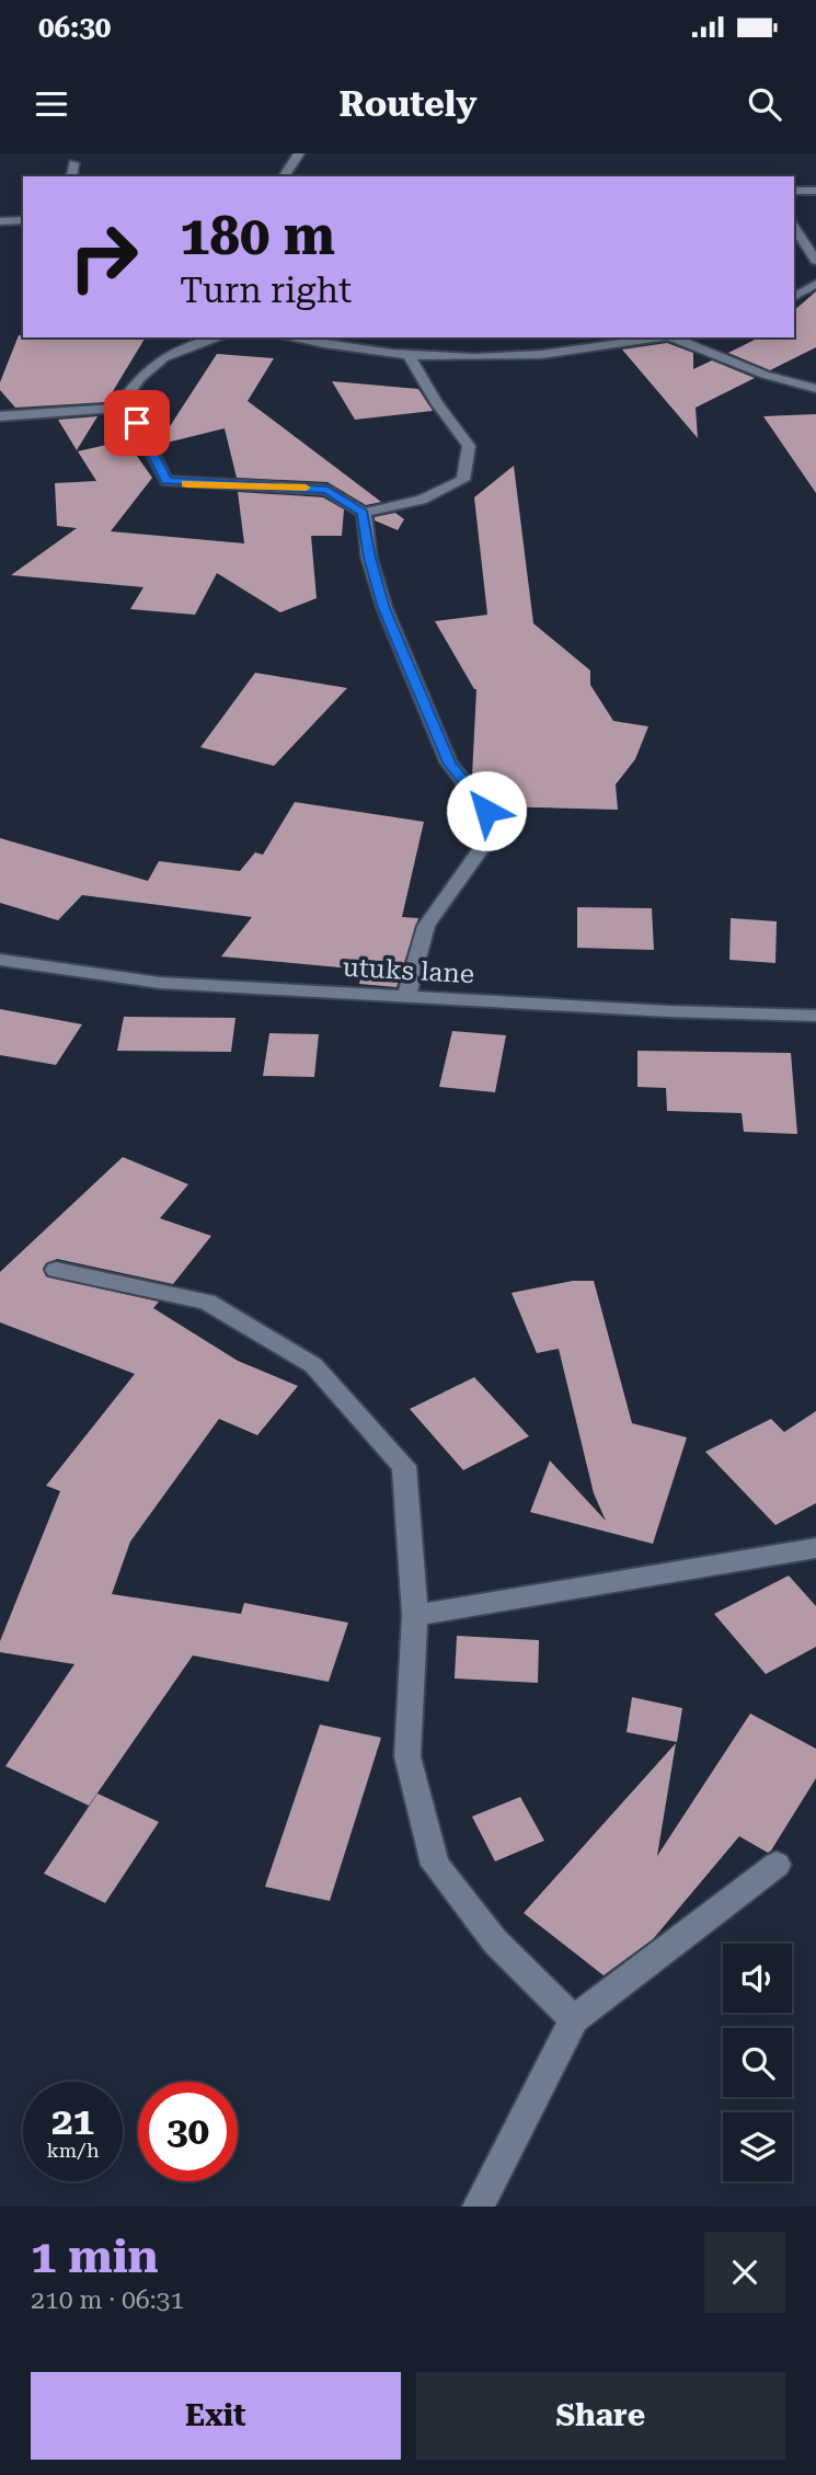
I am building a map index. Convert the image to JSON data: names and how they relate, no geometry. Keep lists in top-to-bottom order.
{
  "streets": {
    "street": ["utuks lane"]
  },
  "page": {
    "status": "06:30",
    "header": "Routely",
    "turn": ["180 m", "Turn right"],
    "speed": "21 km/h",
    "limit": "30",
    "heading": ["1 min", "210 m · 06:31"],
    "buttons": ["Exit", "Share"]
  }
}
